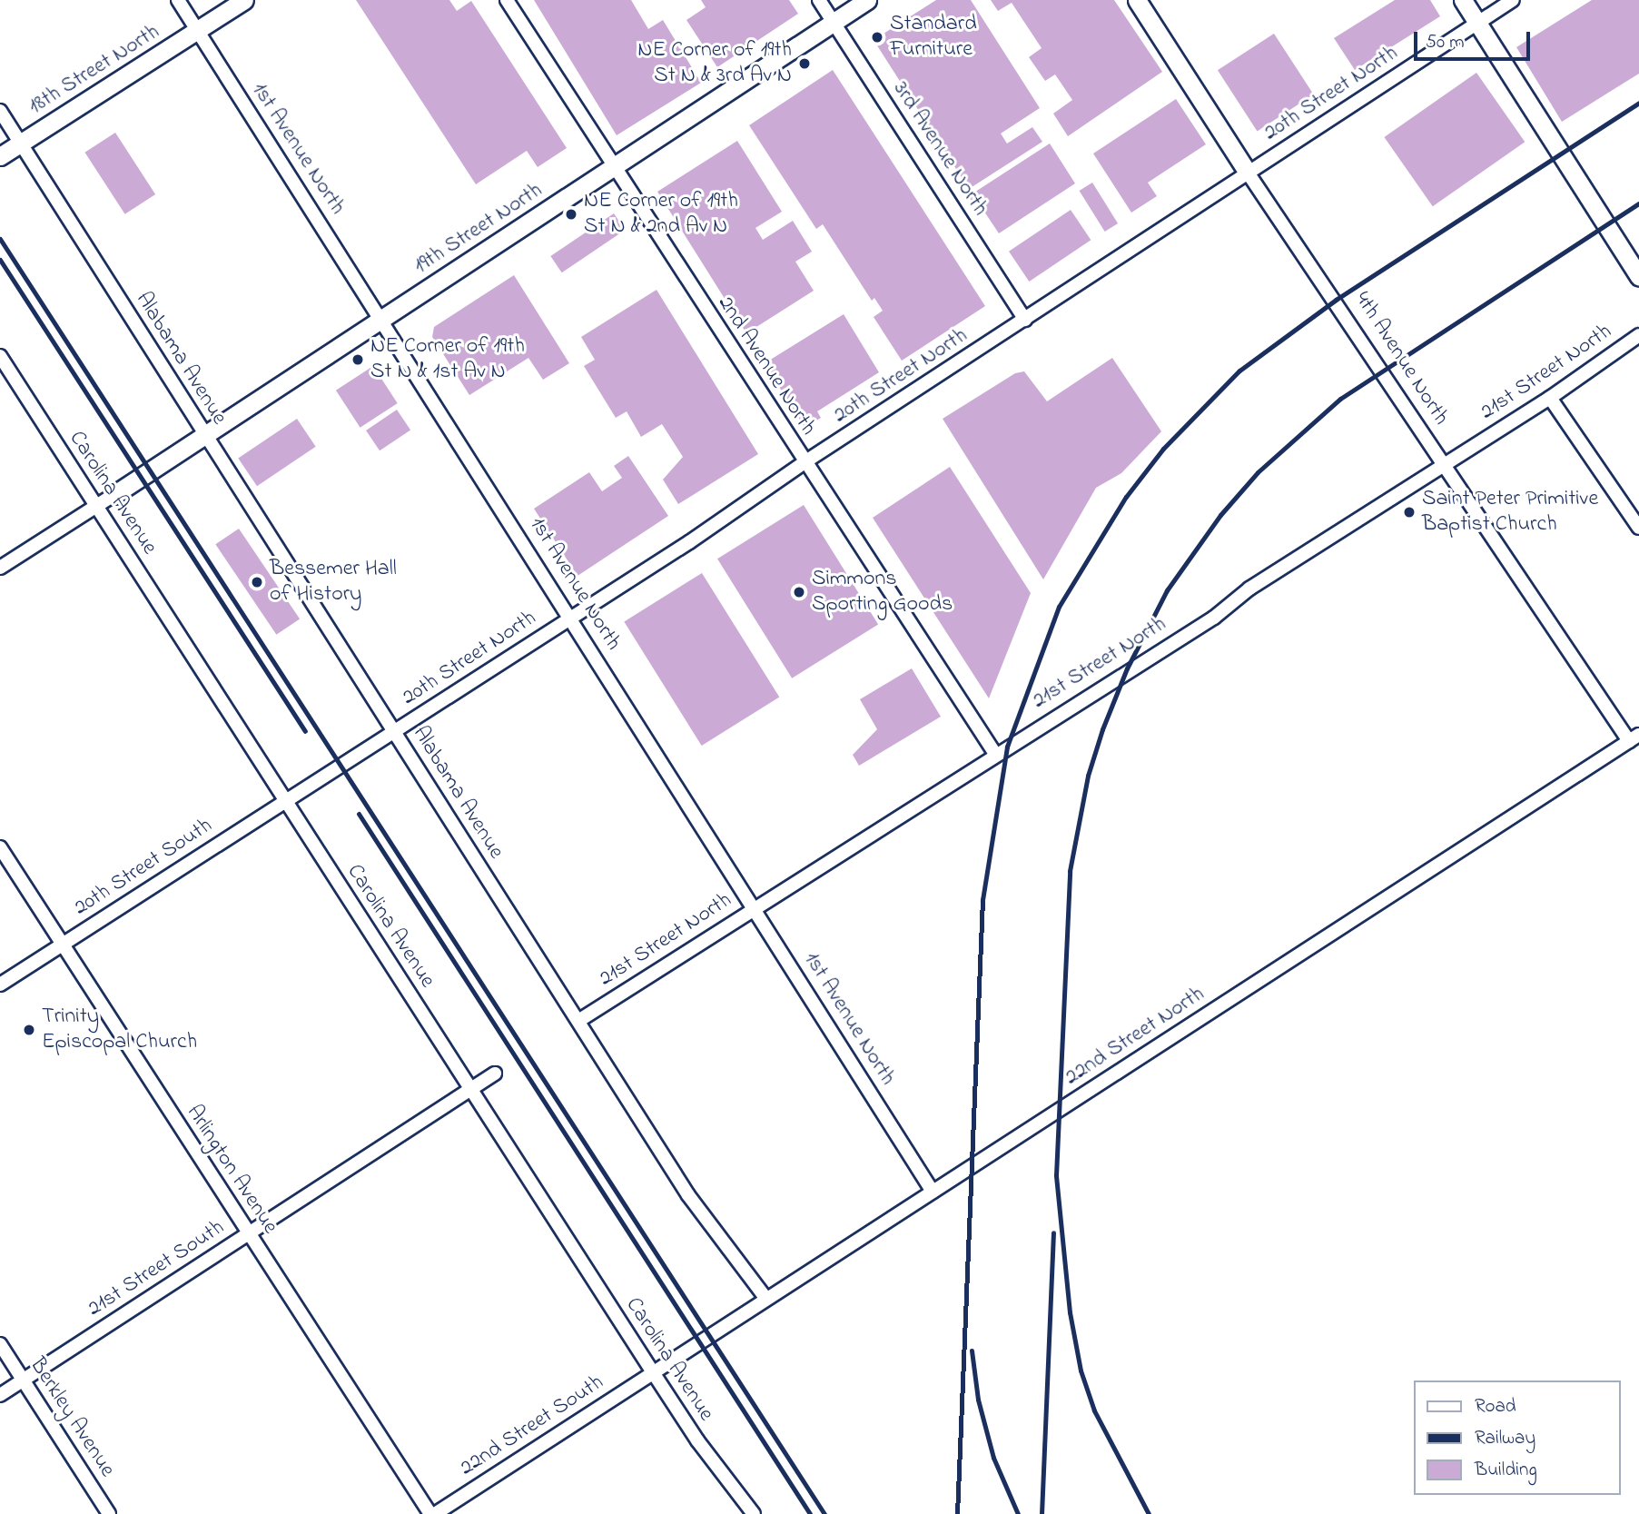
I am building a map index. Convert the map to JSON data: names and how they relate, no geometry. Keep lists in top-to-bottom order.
{
  "streets": {
    "street": [
      "18th Street North",
      "20th Street North",
      "1st Avenue North",
      "3rd Avenue North",
      "19th Street North",
      "Alabama Avenue",
      "4th Avenue North",
      "2nd Avenue North",
      "21st Street North",
      "Carolina Avenue",
      "20th Street South",
      "22nd Street North",
      "Arlington Avenue",
      "21st Street South",
      "Berkley Avenue",
      "22nd Street South"
    ]
  },
  "crossings": [
    ["18th Street North", "1st Avenue North"],
    ["18th Street North", "Alabama Avenue"],
    ["20th Street North", "1st Avenue North"],
    ["20th Street North", "3rd Avenue North"],
    ["20th Street North", "Alabama Avenue"],
    ["20th Street North", "4th Avenue North"],
    ["20th Street North", "2nd Avenue North"],
    ["20th Street North", "20th Street South"],
    ["1st Avenue North", "19th Street North"],
    ["1st Avenue North", "21st Street North"],
    ["1st Avenue North", "22nd Street North"],
    ["3rd Avenue North", "19th Street North"],
    ["19th Street North", "Alabama Avenue"],
    ["19th Street North", "2nd Avenue North"],
    ["Alabama Avenue", "21st Street North"],
    ["Alabama Avenue", "22nd Street North"],
    ["4th Avenue North", "21st Street North"],
    ["4th Avenue North", "22nd Street North"],
    ["2nd Avenue North", "21st Street North"],
    ["Carolina Avenue", "20th Street South"],
    ["Carolina Avenue", "22nd Street North"],
    ["Carolina Avenue", "21st Street South"],
    ["Carolina Avenue", "22nd Street South"],
    ["20th Street South", "Arlington Avenue"],
    ["22nd Street North", "22nd Street South"],
    ["Arlington Avenue", "21st Street South"],
    ["Arlington Avenue", "22nd Street South"],
    ["21st Street South", "Berkley Avenue"]
  ],
  "places": [
    "Standard Furniture",
    "NE Corner of 19th St N & 3rd Av N",
    "NE Corner of 19th St N & 2nd Av N",
    "NE Corner of 19th St N & 1st Av N",
    "Saint Peter Primitive Baptist Church",
    "Bessemer Hall of History",
    "Simmons Sporting Goods",
    "Trinity Episcopal Church"
  ],
  "legend": ["Road", "Railway", "Building"],
  "scale_bar": "50 m"
}
